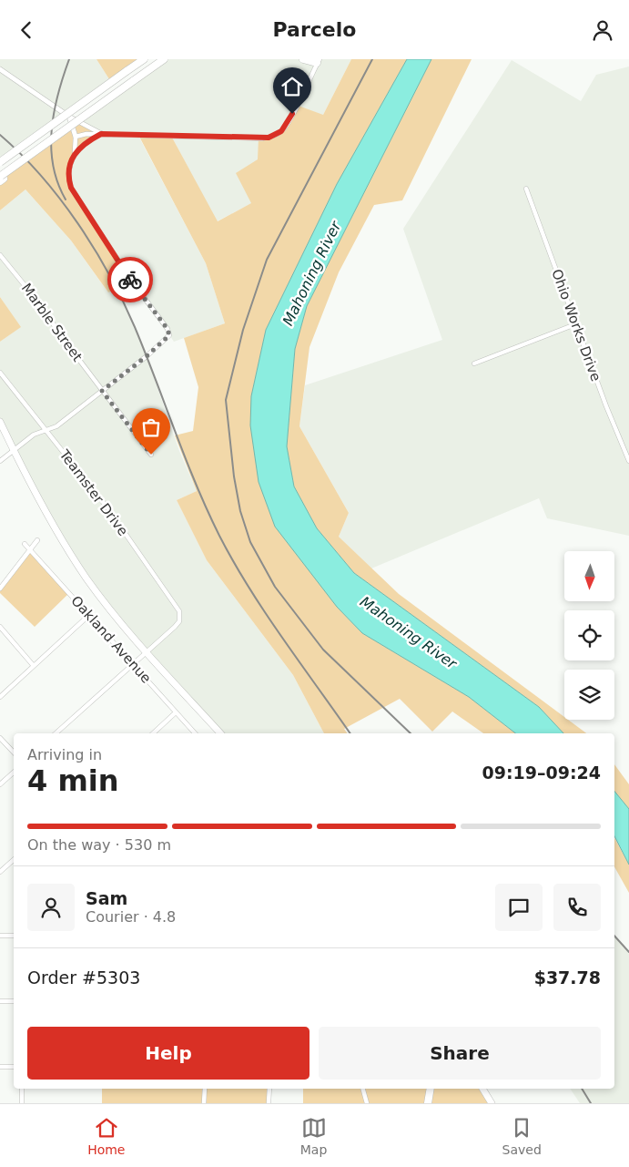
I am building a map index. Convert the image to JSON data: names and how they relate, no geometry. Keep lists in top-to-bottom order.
{
  "streets": {
    "street": [
      "Marble Street",
      "Ohio Works Drive",
      "Teamster Drive",
      "Oakland Avenue"
    ]
  },
  "water": ["Mahoning River"],
  "north": "bottom",
  "page": {
    "header": "Parcelo",
    "heading": ["4 min", "Arriving in", "09:19–09:24"],
    "panel": [
      "Sam",
      "Courier · 4.8",
      "Order #5303",
      "$37.78"
    ],
    "bar": "On the way · 530 m",
    "buttons": ["Help", "Share"],
    "tabs": ["Home", "Map", "Saved"]
  }
}
